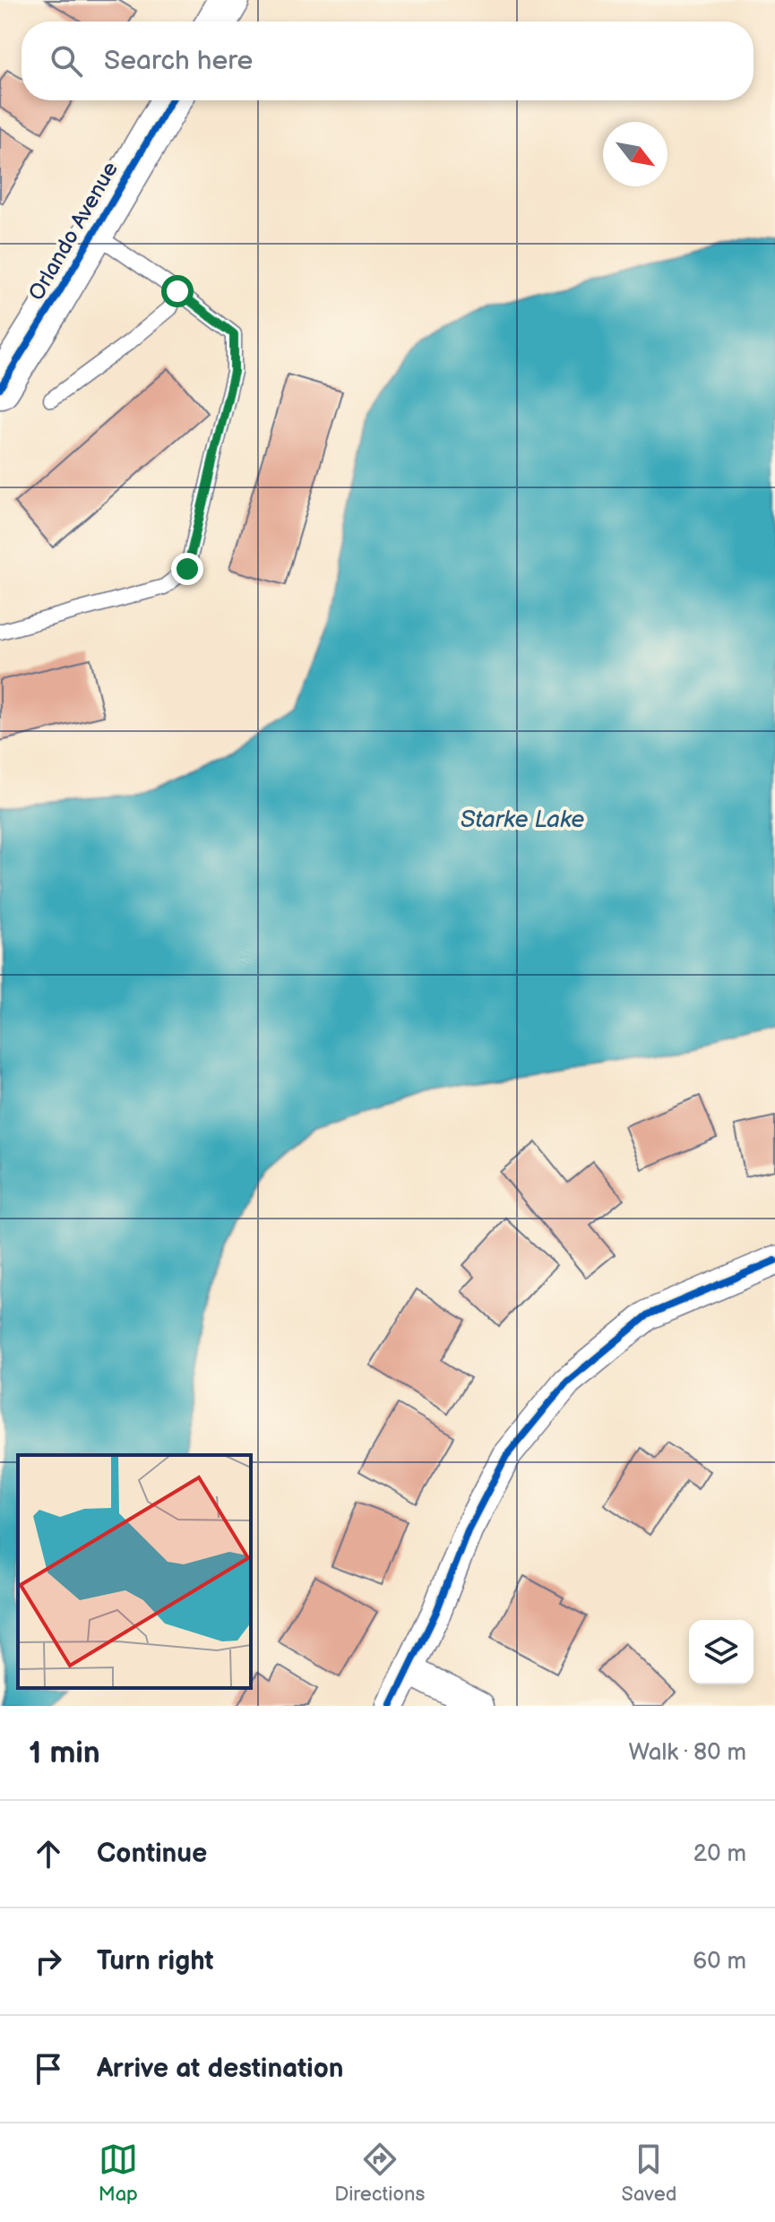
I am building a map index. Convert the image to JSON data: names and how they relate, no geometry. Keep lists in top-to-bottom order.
{
  "streets": {
    "street": ["Orlando Avenue"]
  },
  "water": ["Starke Lake"],
  "north": "bottom right",
  "page": {
    "search": "Search here",
    "heading": ["1 min", "Walk · 80 m"],
    "list": [
      ["Continue", "20 m"],
      ["Turn right", "60 m"],
      "Arrive at destination"
    ],
    "nav": ["Map", "Directions", "Saved"]
  }
}
